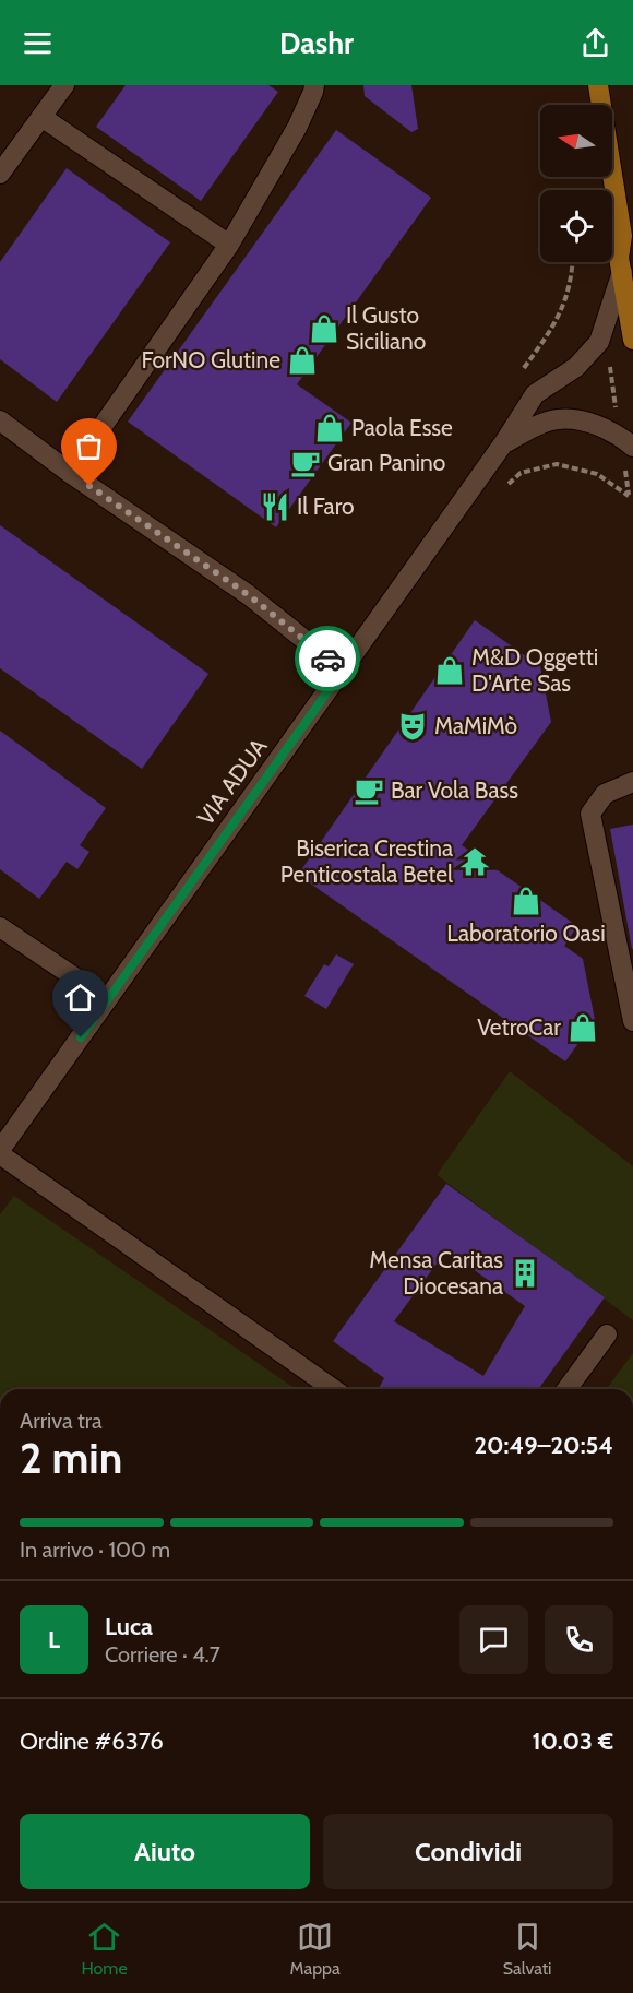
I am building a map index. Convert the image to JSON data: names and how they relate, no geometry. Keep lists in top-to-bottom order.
{
  "streets": {
    "street": ["VIA ADUA"]
  },
  "places": {
    "shop": [
      "Il Gusto Siciliano",
      "ForNO Glutine",
      "Paola Esse",
      "M&D Oggetti D'Arte Sas",
      "Laboratorio Oasi",
      "VetroCar"
    ],
    "cafe": ["Gran Panino", "Bar Vola Bass"],
    "restaurant": ["Il Faro"],
    "theatre": ["MaMiMò"],
    "temple": ["Biserica Crestina Penticostala Betel"],
    "building": ["Mensa Caritas Diocesana"]
  },
  "north": "left",
  "page": {
    "header": "Dashr",
    "heading": ["2 min", "Arriva tra", "20:49–20:54"],
    "panel": [
      "Luca",
      "Corriere · 4.7",
      "Ordine #6376",
      "10.03 €"
    ],
    "bar": "In arrivo · 100 m",
    "round": "L",
    "buttons": ["Aiuto", "Condividi"],
    "tabs": ["Home", "Mappa", "Salvati"]
  }
}
